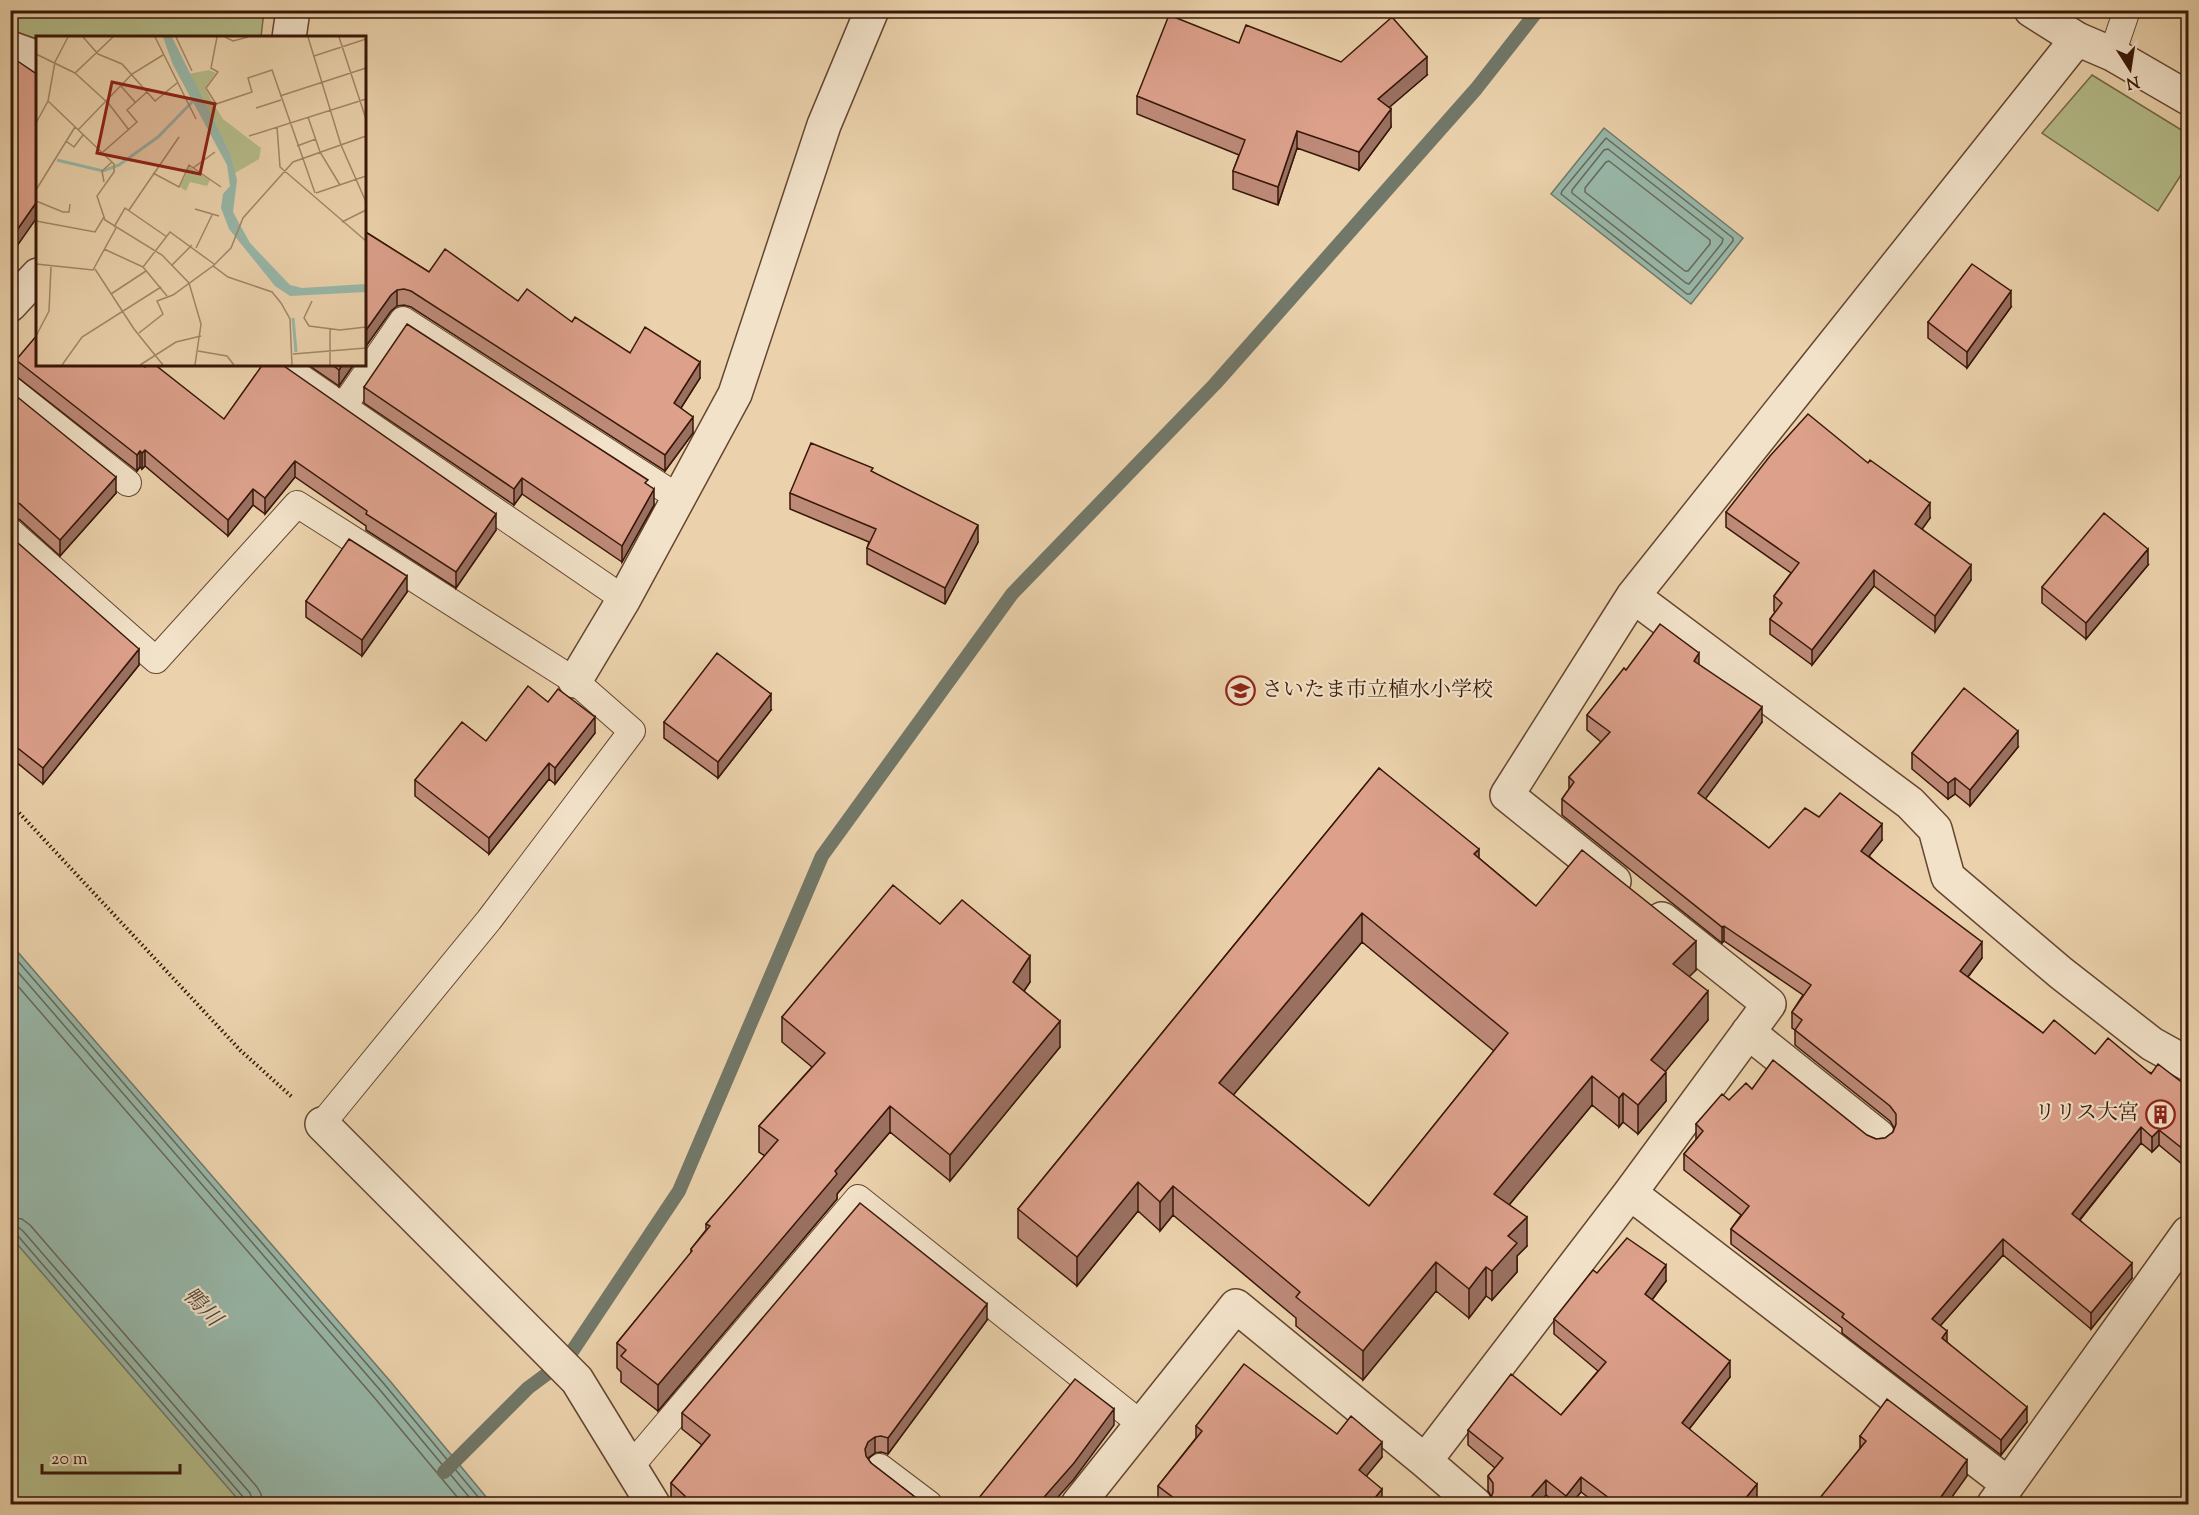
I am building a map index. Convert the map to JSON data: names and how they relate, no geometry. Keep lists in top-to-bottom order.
{
  "water": ["鴨川"],
  "places": {
    "school or university": ["さいたま市立植水小学校"],
    "building": ["リリス大宮"]
  },
  "scale_bar": "20 m",
  "north": "bottom"
}
